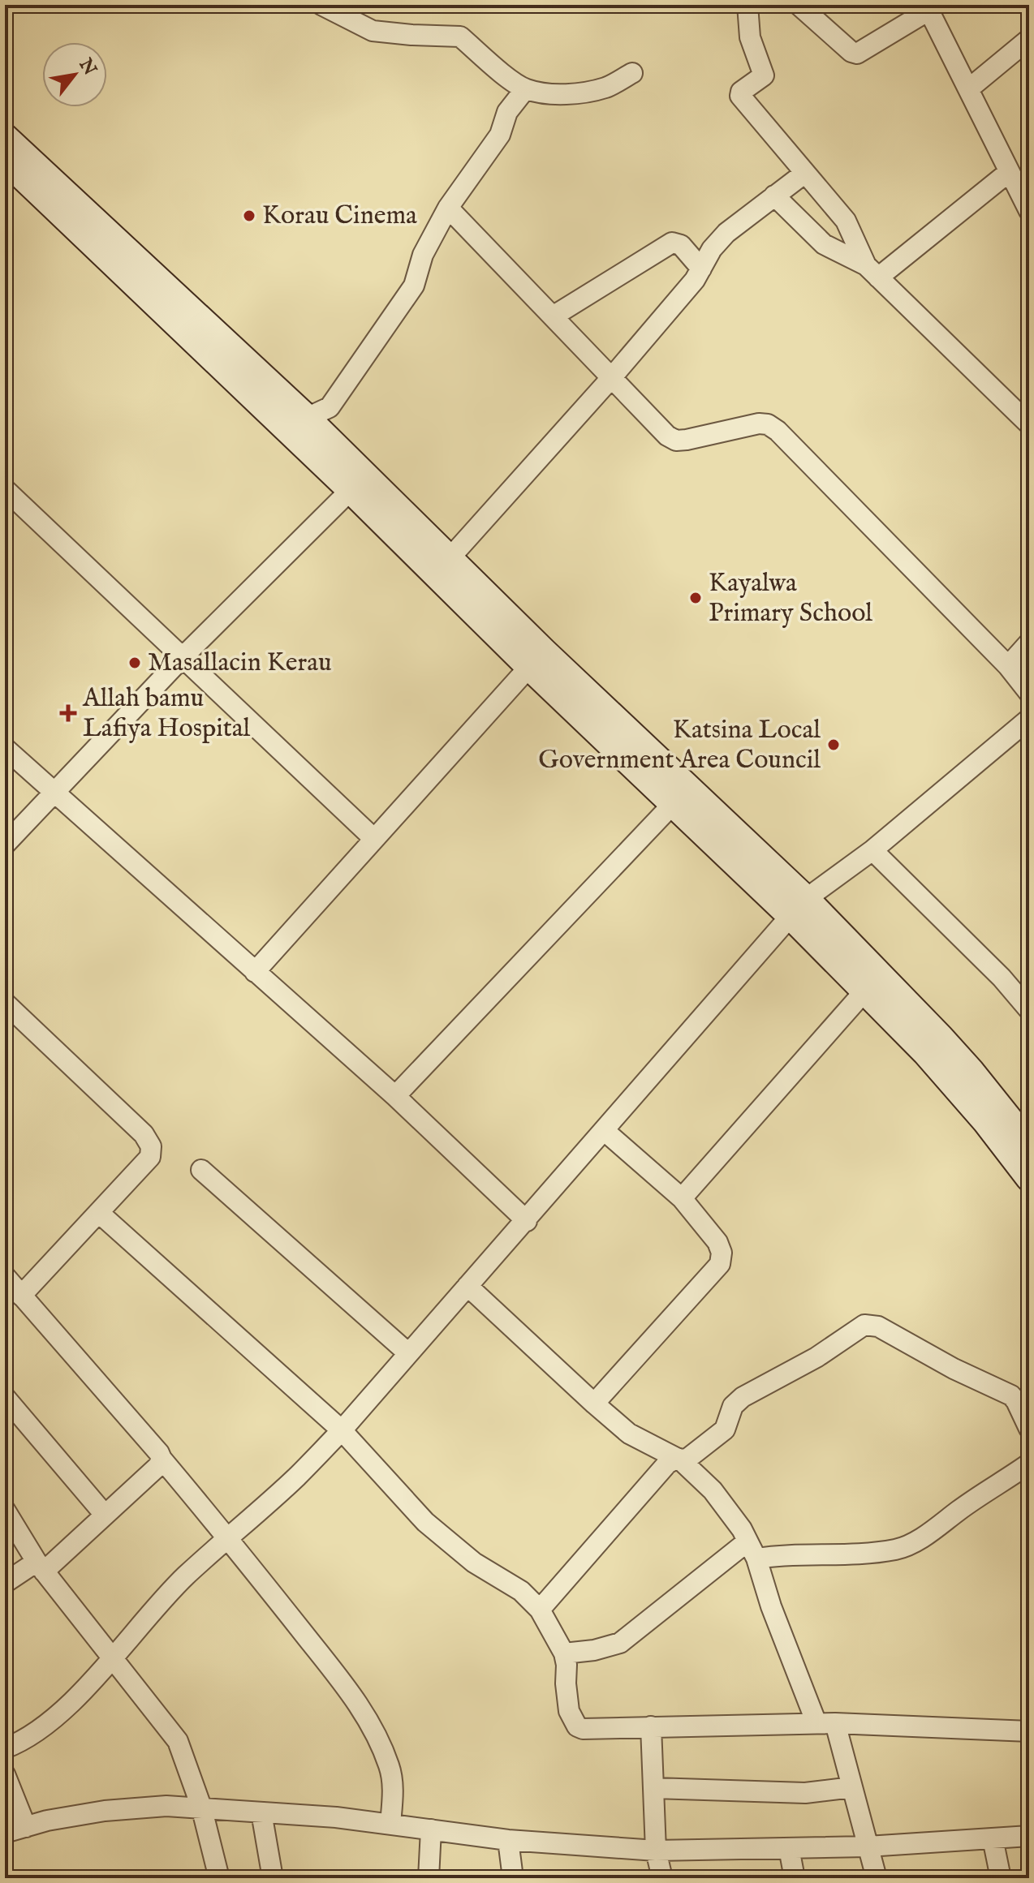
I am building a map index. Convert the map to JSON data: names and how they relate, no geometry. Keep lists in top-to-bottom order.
{
  "places": {
    "other": [
      "Korau Cinema",
      "Kayalwa Primary School",
      "Masallacin Kerau",
      "Katsina Local Government Area Council"
    ],
    "health": ["Allah bamu Lafiya Hospital"]
  },
  "north": "top right"
}
